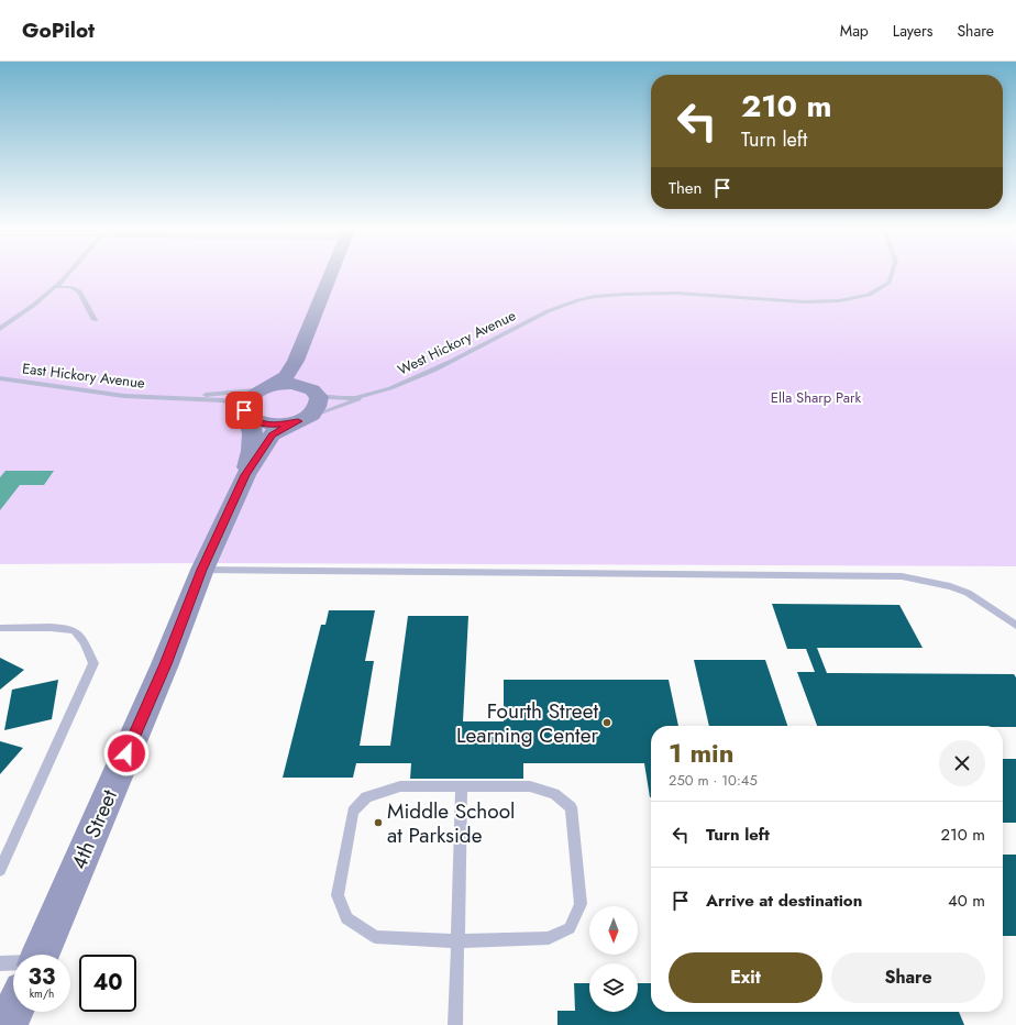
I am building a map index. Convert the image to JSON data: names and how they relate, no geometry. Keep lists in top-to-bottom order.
{
  "streets": {
    "street": ["4th Street"],
    "lane": ["West Hickory Avenue", "East Hickory Avenue"]
  },
  "crossings": [
    ["West Hickory Avenue", "4th Street"],
    ["East Hickory Avenue", "4th Street"]
  ],
  "parks": ["Ella Sharp Park"],
  "places": ["Fourth Street Learning Center", "Middle School at Parkside"],
  "north": "bottom",
  "page": {
    "header": "GoPilot",
    "nav": ["Map", "Layers", "Share"],
    "turn": ["210 m", "Turn left"],
    "then": "Then",
    "heading": ["1 min", "250 m · 10:45"],
    "list": [
      {
        "name": "Turn left",
        "value": "210 m"
      },
      {
        "name": "Arrive at destination",
        "value": "40 m"
      }
    ],
    "buttons": ["Exit", "Share"],
    "speed": "33 km/h",
    "limit": "40"
  }
}
